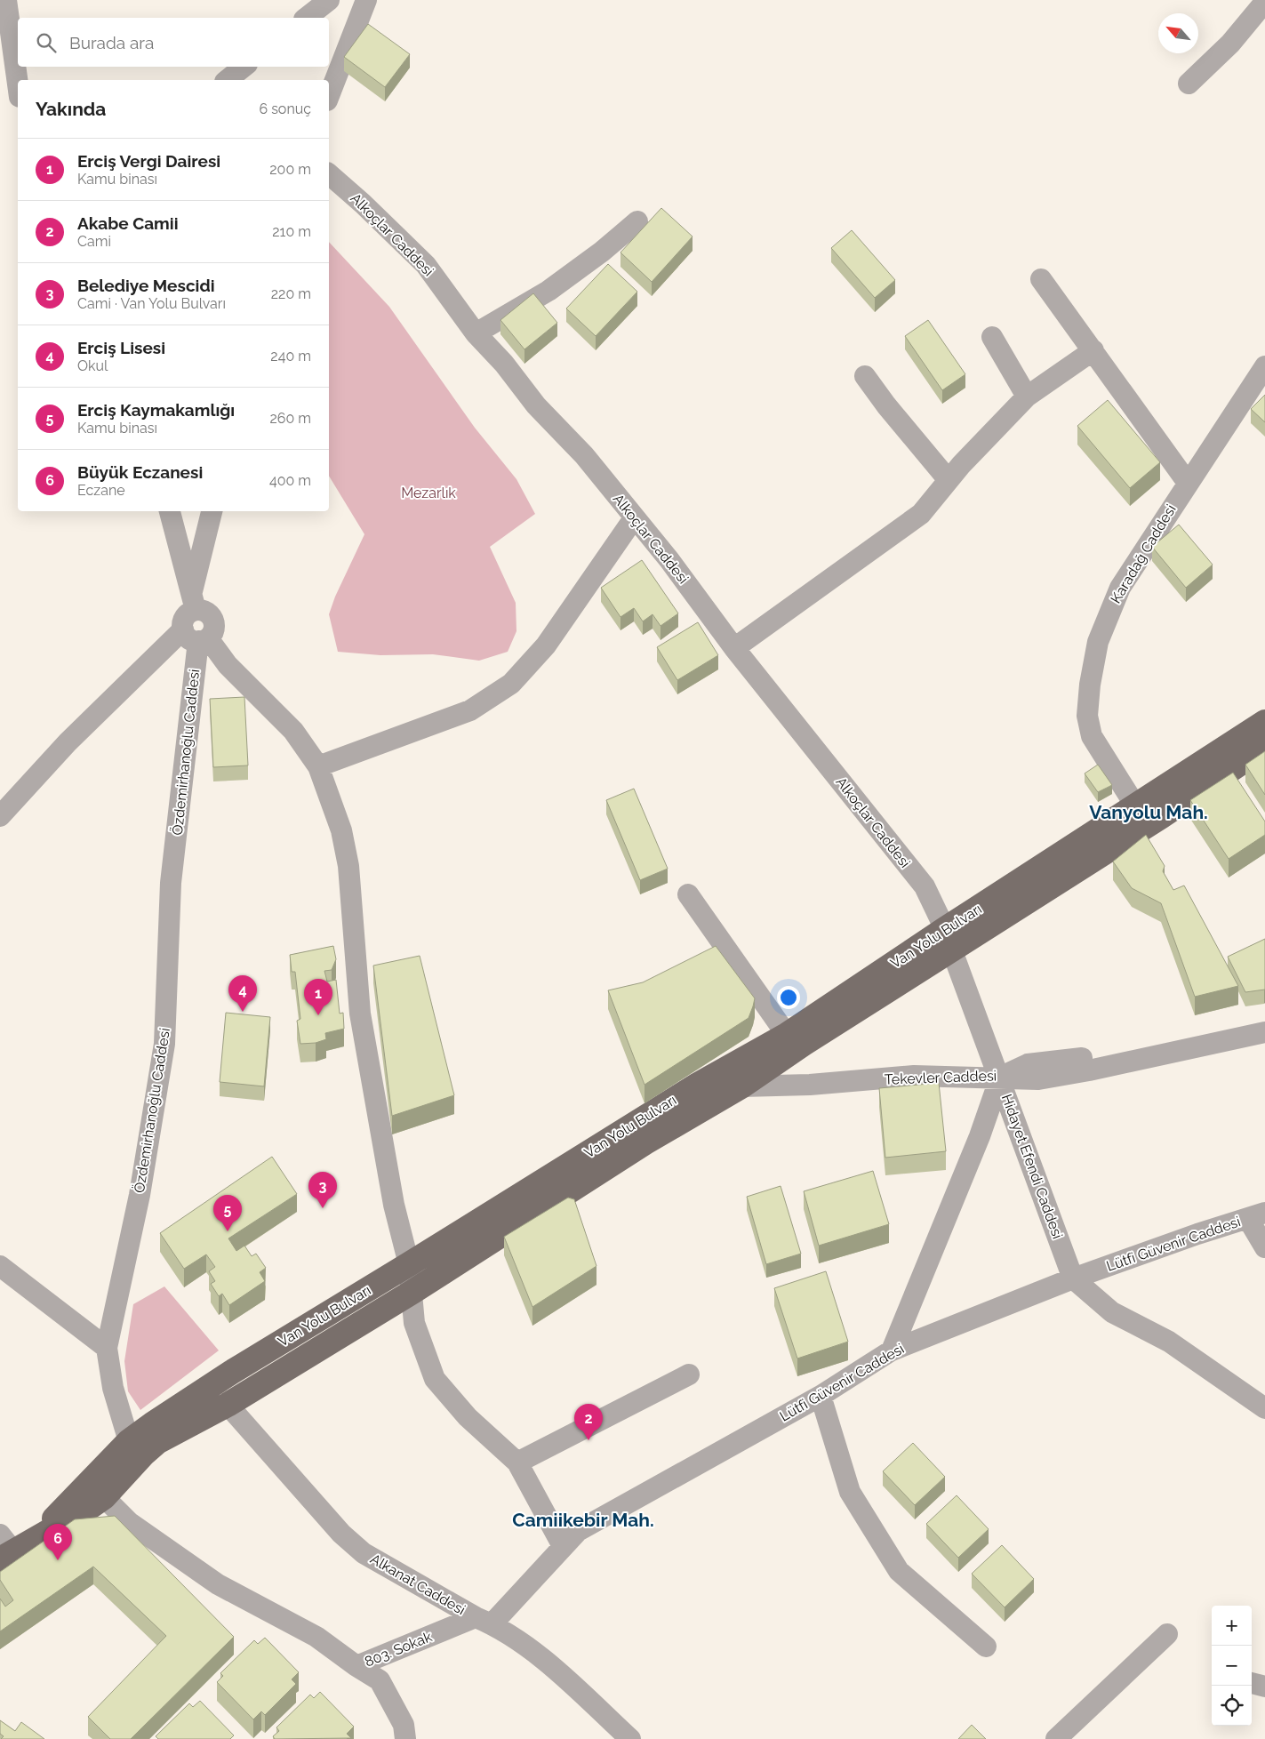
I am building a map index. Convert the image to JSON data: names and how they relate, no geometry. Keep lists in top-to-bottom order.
{
  "streets": {
    "main road": ["Van Yolu Bulvarı"],
    "street": [
      "Alkoçlar Caddesi",
      "Karadağ Caddesi",
      "Özdemirhanoğlu Caddesi",
      "Tekevler Caddesi",
      "Hidayet Efendi Caddesi",
      "Lütfi Güvenir Caddesi",
      "Alkanat Caddesi",
      "803. Sokak"
    ]
  },
  "crossings": [
    ["Alkoçlar Caddesi", "Van Yolu Bulvarı"],
    ["Alkoçlar Caddesi", "Hidayet Efendi Caddesi"],
    ["Karadağ Caddesi", "Van Yolu Bulvarı"],
    ["Özdemirhanoğlu Caddesi", "Van Yolu Bulvarı"],
    ["Van Yolu Bulvarı", "Hidayet Efendi Caddesi"],
    ["Tekevler Caddesi", "Hidayet Efendi Caddesi"],
    ["Hidayet Efendi Caddesi", "Lütfi Güvenir Caddesi"],
    ["Lütfi Güvenir Caddesi", "Alkanat Caddesi"],
    ["Lütfi Güvenir Caddesi", "803. Sokak"],
    ["Alkanat Caddesi", "803. Sokak"]
  ],
  "districts": ["Vanyolu Mah.", "Camiikebir Mah."],
  "parks": ["Mezarlık"],
  "north": "top left",
  "page": {
    "search": "Burada ara",
    "heading": ["Yakında", "6 sonuç"],
    "list": [
      {
        "mark": "1",
        "name": "Erciş Vergi Dairesi",
        "note": "Kamu binası",
        "value": "200 m"
      },
      {
        "mark": "2",
        "name": "Akabe Camii",
        "note": "Cami",
        "value": "210 m"
      },
      {
        "mark": "3",
        "name": "Belediye Mescidi",
        "note": "Cami · Van Yolu Bulvarı",
        "value": "220 m"
      },
      {
        "mark": "4",
        "name": "Erciş Lisesi",
        "note": "Okul",
        "value": "240 m"
      },
      {
        "mark": "5",
        "name": "Erciş Kaymakamlığı",
        "note": "Kamu binası",
        "value": "260 m"
      },
      {
        "mark": "6",
        "name": "Büyük Eczanesi",
        "note": "Eczane",
        "value": "400 m"
      }
    ],
    "pins": [
      "4",
      "1",
      "3",
      "5",
      "2",
      "6"
    ],
    "map_buttons": ["+", "−"]
  }
}
